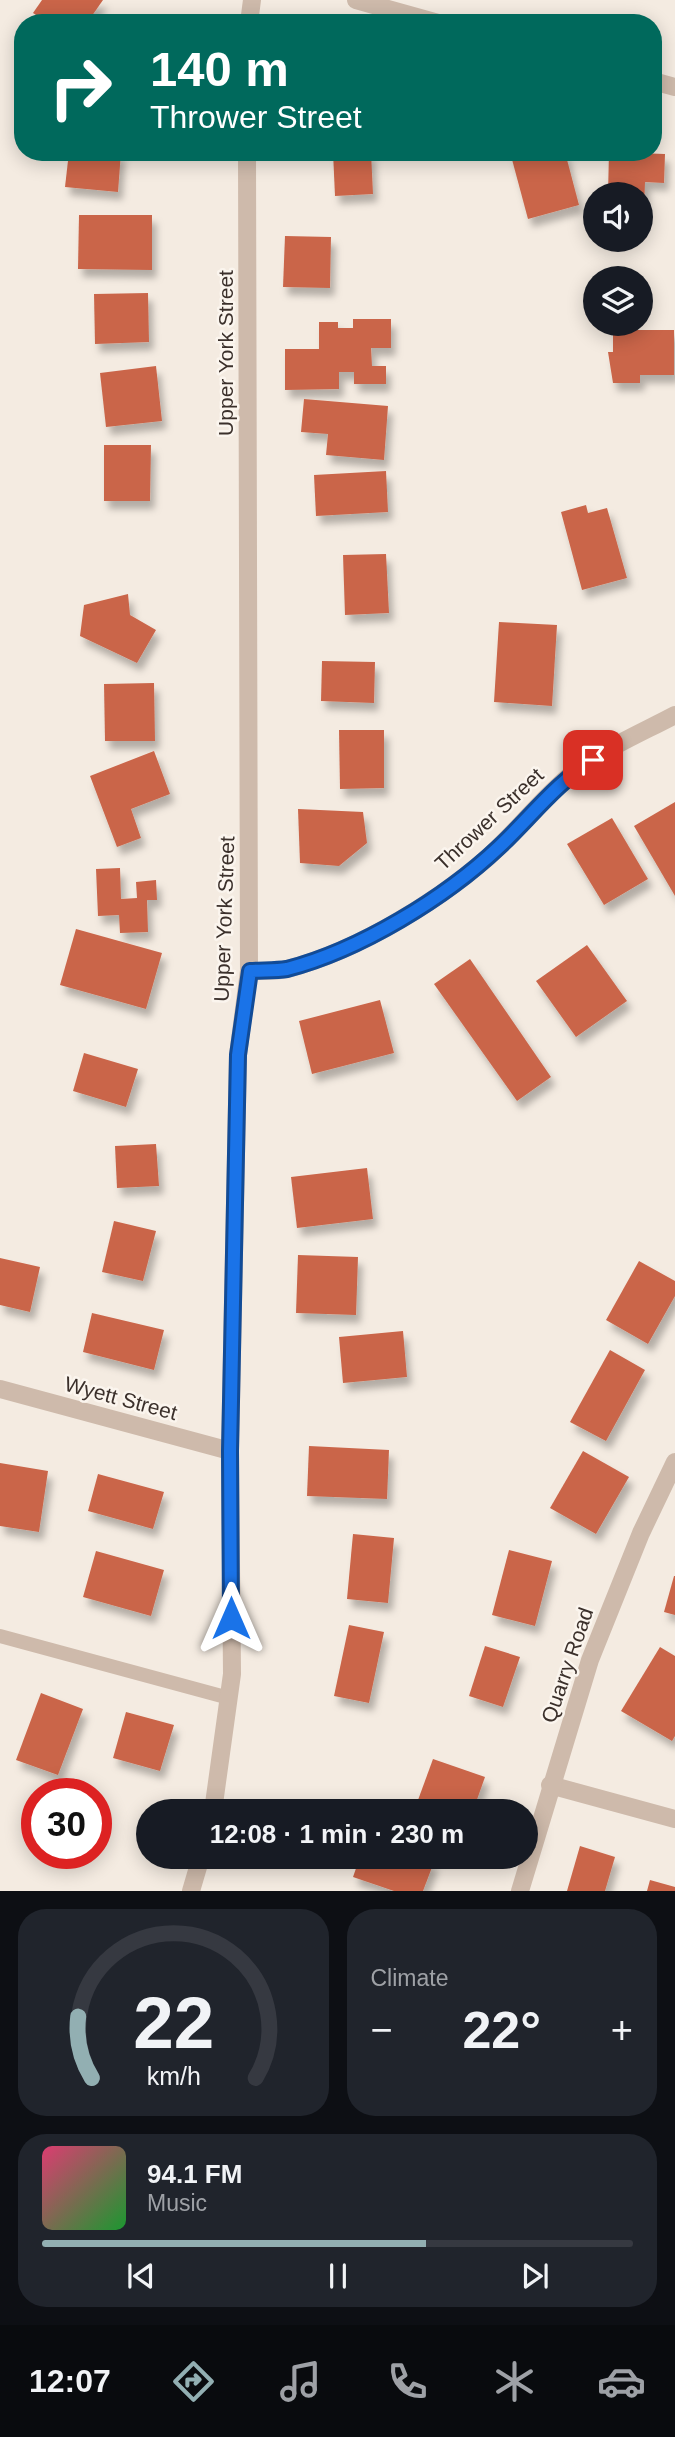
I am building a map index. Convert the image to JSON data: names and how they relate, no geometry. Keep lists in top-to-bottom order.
{
  "streets": {
    "street": [
      "Upper York Street",
      "Thrower Street",
      "Wyett Street",
      "Quarry Road"
    ]
  },
  "crossings": [
    ["Upper York Street", "Thrower Street"],
    ["Upper York Street", "Wyett Street"]
  ],
  "page": {
    "turn": ["140 m", "Thrower Street"],
    "limit": "30",
    "trip": "12:08 · 1 min · 230 m",
    "tile": "Climate",
    "heat": ["−", "22°", "+"],
    "song": ["94.1 FM", "Music"],
    "tabs": "12:07",
    "gauge": ["22", "km/h"]
  }
}
